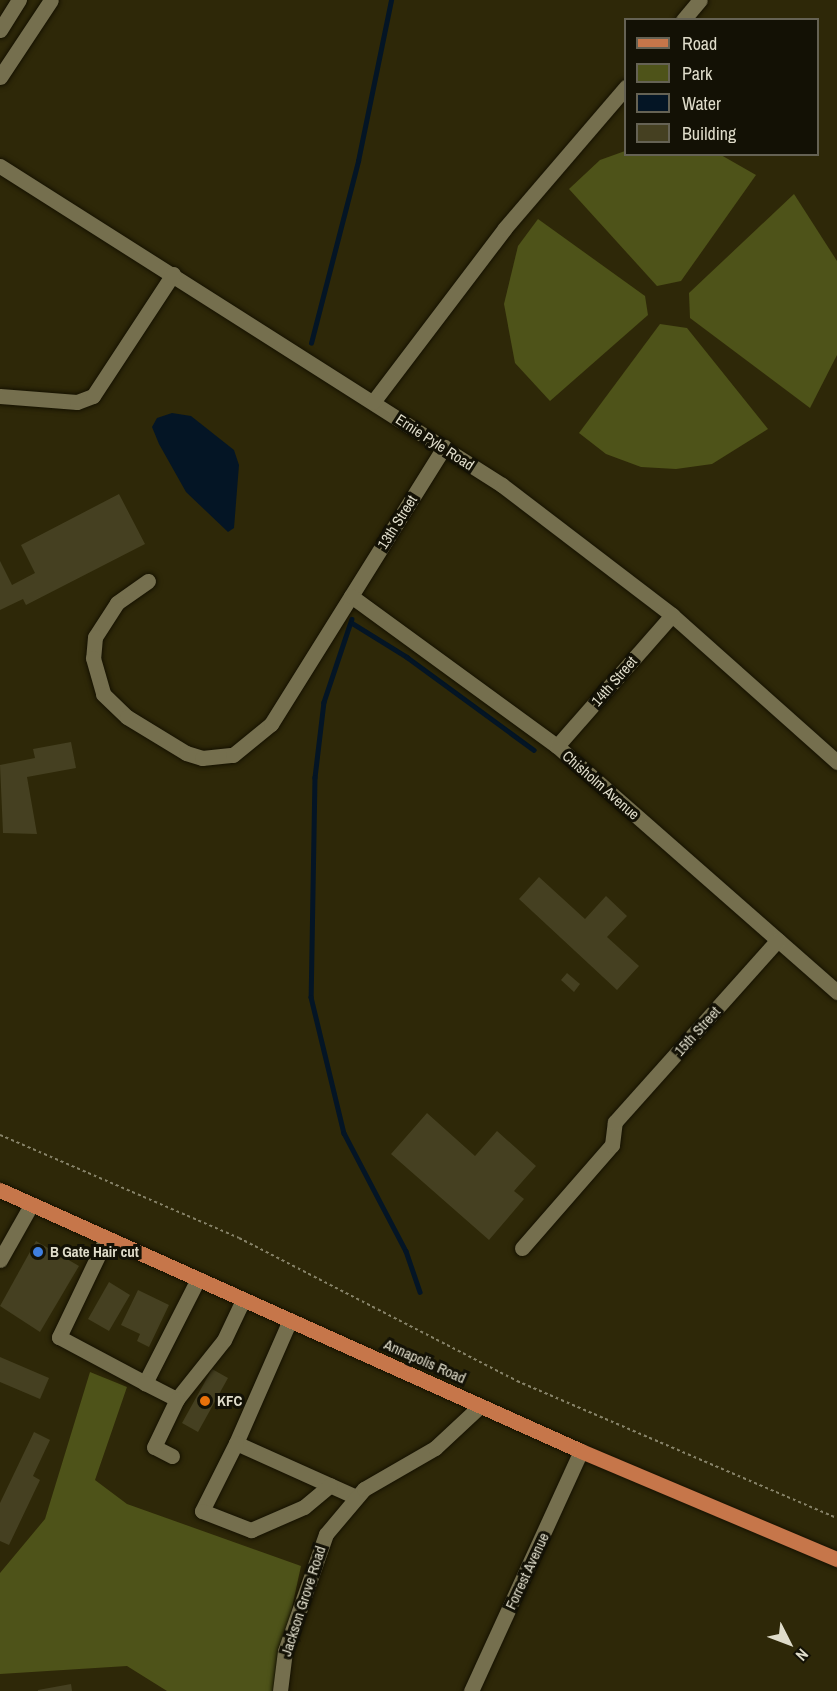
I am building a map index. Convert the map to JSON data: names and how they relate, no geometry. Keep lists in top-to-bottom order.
{
  "streets": {
    "main road": ["Annapolis Road"],
    "street": [
      "Ernie Pyle Road",
      "13th Street",
      "14th Street",
      "Chisholm Avenue",
      "15th Street",
      "Forrest Avenue",
      "Jackson Grove Road"
    ]
  },
  "crossings": [
    ["Ernie Pyle Road", "13th Street"],
    ["Ernie Pyle Road", "14th Street"],
    ["13th Street", "Chisholm Avenue"],
    ["14th Street", "Chisholm Avenue"],
    ["Chisholm Avenue", "15th Street"],
    ["Annapolis Road", "Forrest Avenue"],
    ["Annapolis Road", "Jackson Grove Road"]
  ],
  "places": ["B Gate Hair cut", "KFC"],
  "legend": [
    "Road",
    "Park",
    "Water",
    "Building"
  ],
  "north": "bottom right"
}
